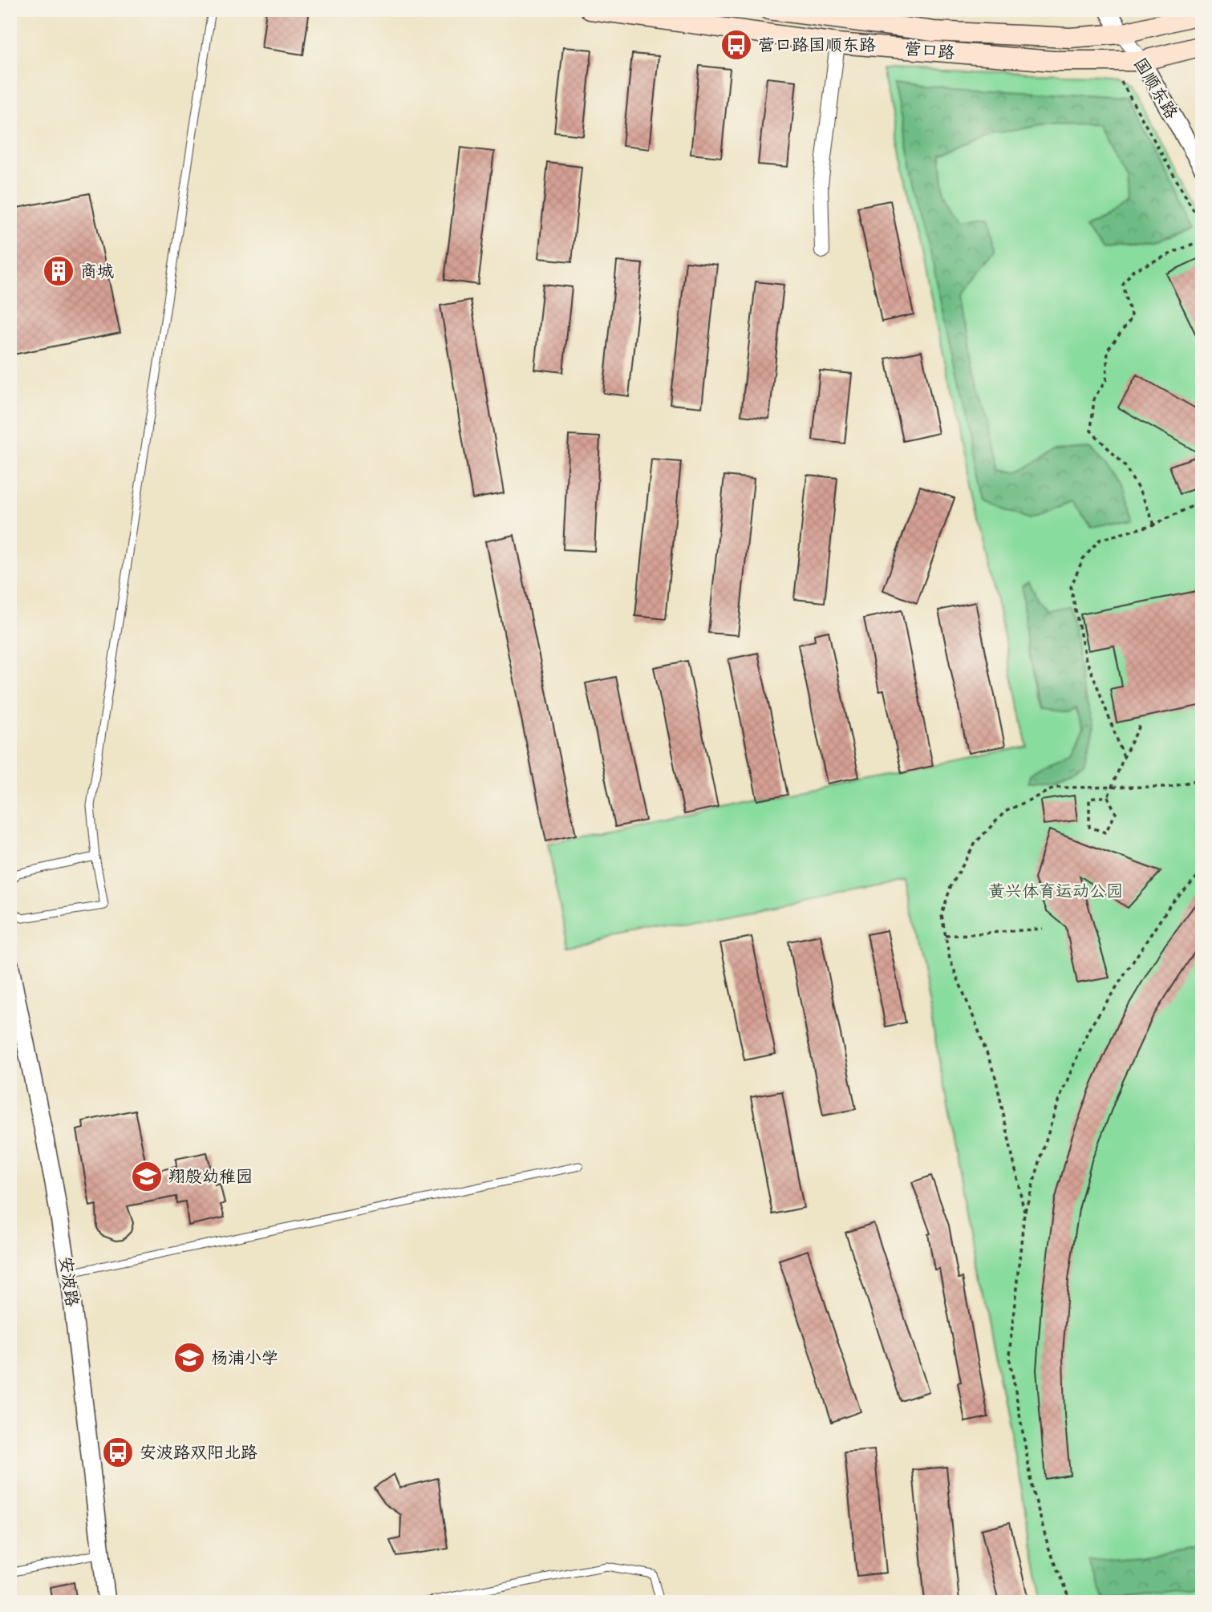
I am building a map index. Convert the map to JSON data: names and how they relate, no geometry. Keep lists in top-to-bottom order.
{
  "streets": {
    "main road": ["营口路"],
    "street": ["国顺东路", "安波路"]
  },
  "crossings": [
    ["营口路", "国顺东路"]
  ],
  "parks": ["黄兴体育运动公园"],
  "places": {
    "bus stop": ["营口路国顺东路", "安波路双阳北路"],
    "building": ["商城"],
    "school or university": ["翔殷幼稚园", "杨浦小学"]
  }
}
